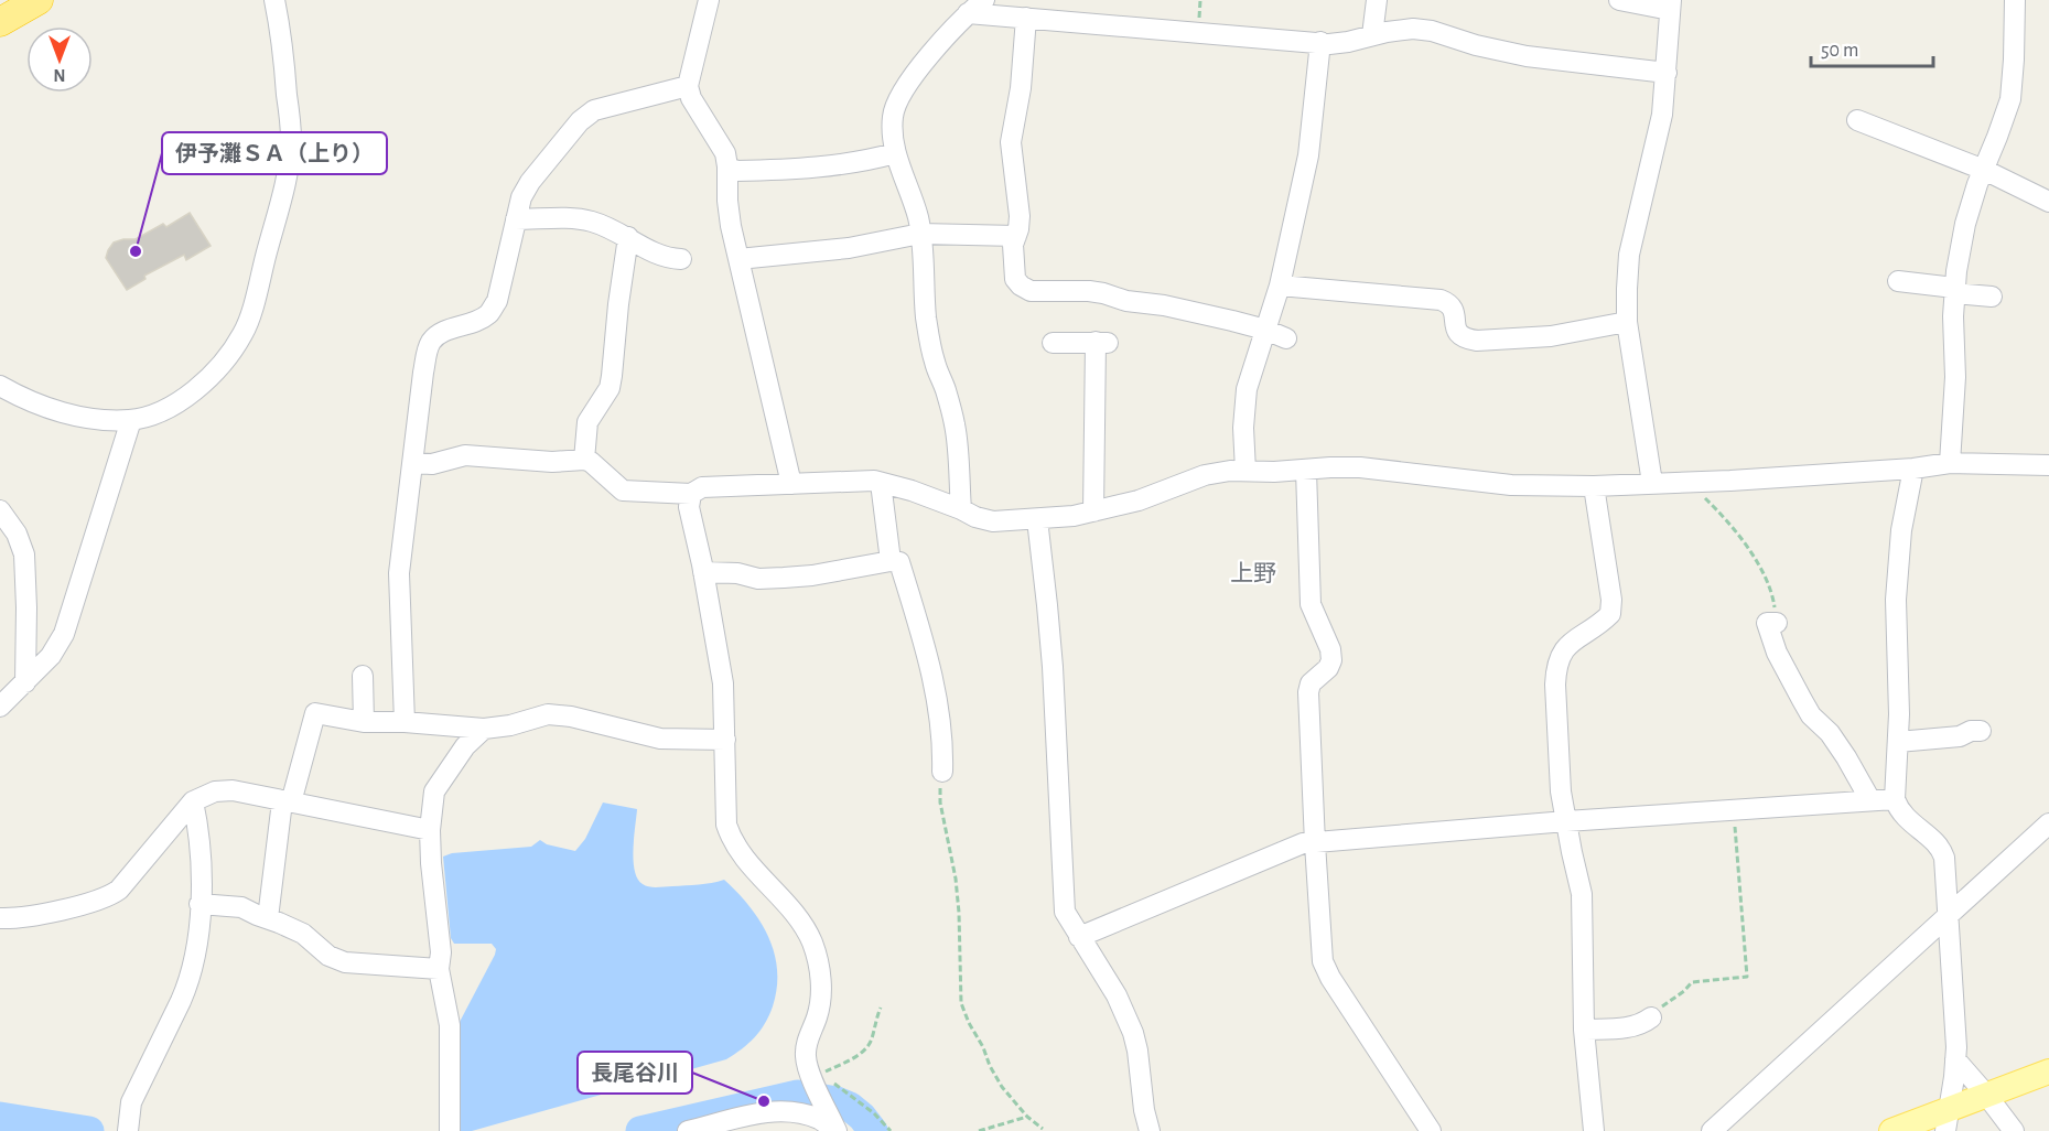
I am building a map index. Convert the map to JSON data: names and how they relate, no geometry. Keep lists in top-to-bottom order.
{
  "districts": ["上野"],
  "places": ["伊予灘ＳＡ（上り）", "長尾谷川"],
  "scale_bar": "50 m",
  "north": "bottom"
}
